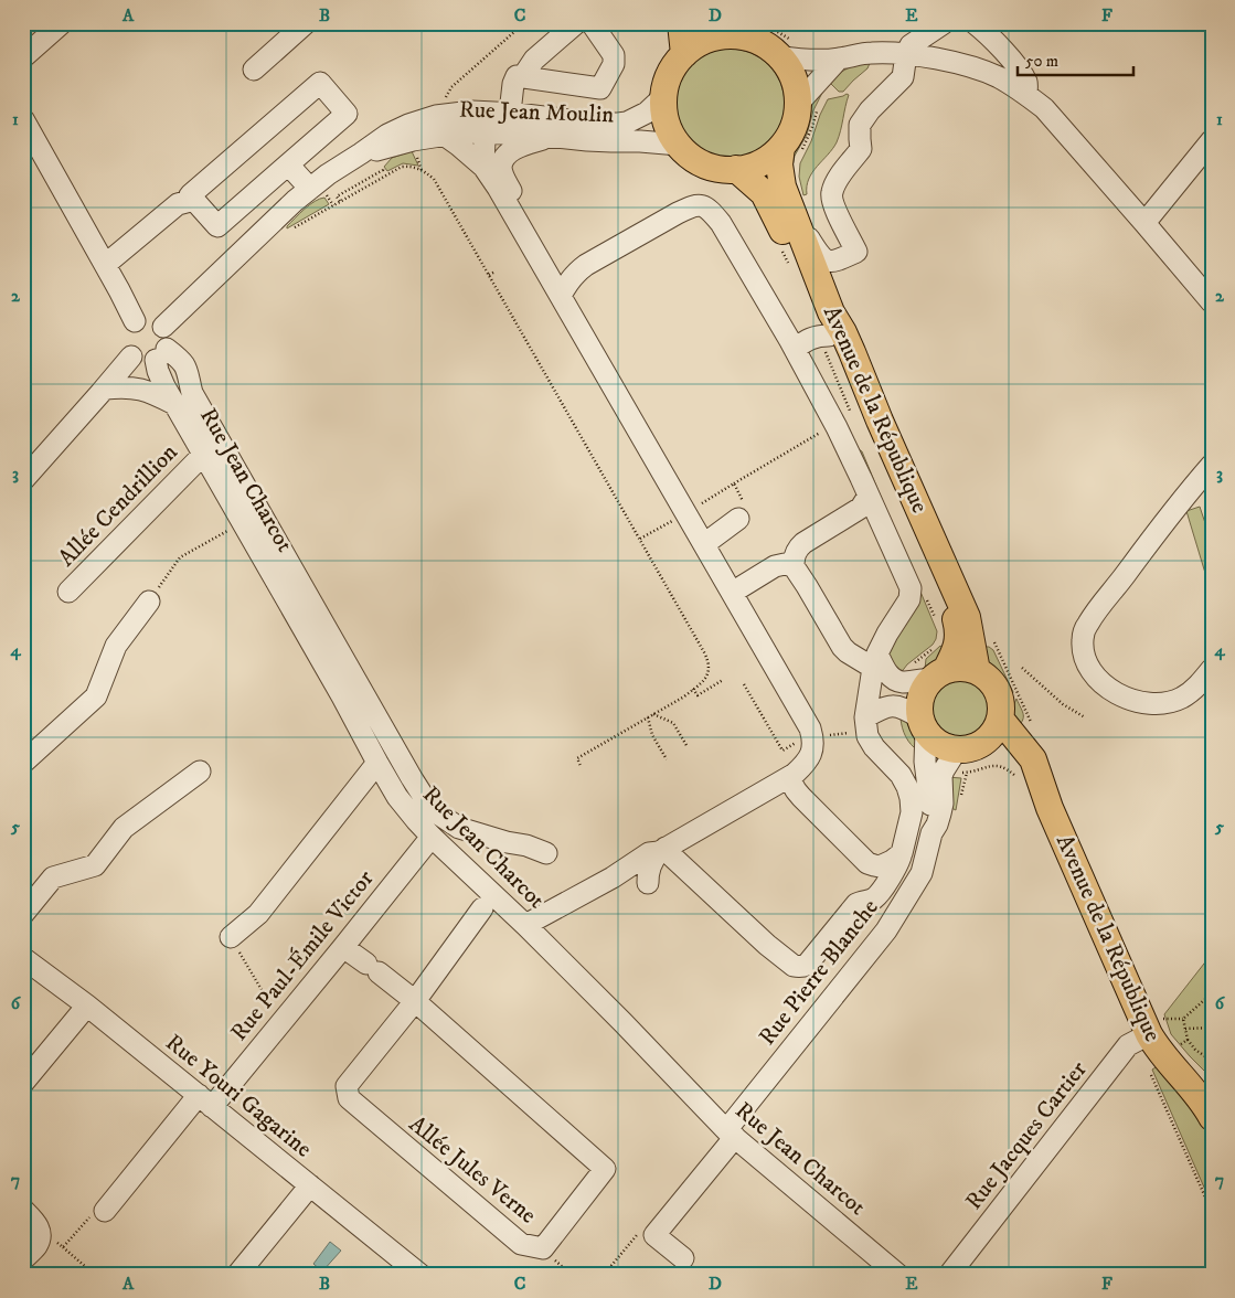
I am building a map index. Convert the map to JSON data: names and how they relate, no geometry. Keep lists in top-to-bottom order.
{
  "streets": {
    "main road": ["Avenue de la République"],
    "street": [
      "Rue Jean Moulin",
      "Rue Jean Charcot",
      "Allée Cendrillion",
      "Rue Paul-Émile Victor",
      "Rue Pierre Blanche",
      "Rue Youri Gagarine",
      "Rue Jacques Cartier",
      "Allée Jules Verne"
    ]
  },
  "crossings": [
    ["Rue Jean Moulin", "Avenue de la République"],
    ["Rue Jean Moulin", "Rue Jean Charcot"],
    ["Avenue de la République", "Rue Pierre Blanche"],
    ["Avenue de la République", "Rue Jacques Cartier"],
    ["Rue Jean Charcot", "Allée Cendrillion"],
    ["Rue Jean Charcot", "Rue Paul-Émile Victor"],
    ["Rue Jean Charcot", "Rue Pierre Blanche"],
    ["Rue Paul-Émile Victor", "Rue Youri Gagarine"],
    ["Rue Paul-Émile Victor", "Allée Jules Verne"]
  ],
  "scale_bar": "50 m",
  "grid": {
    "columns": [
      "A",
      "B",
      "C",
      "D",
      "E",
      "F"
    ],
    "rows": [
      "1",
      "2",
      "3",
      "4",
      "5",
      "6",
      "7"
    ]
  }
}
